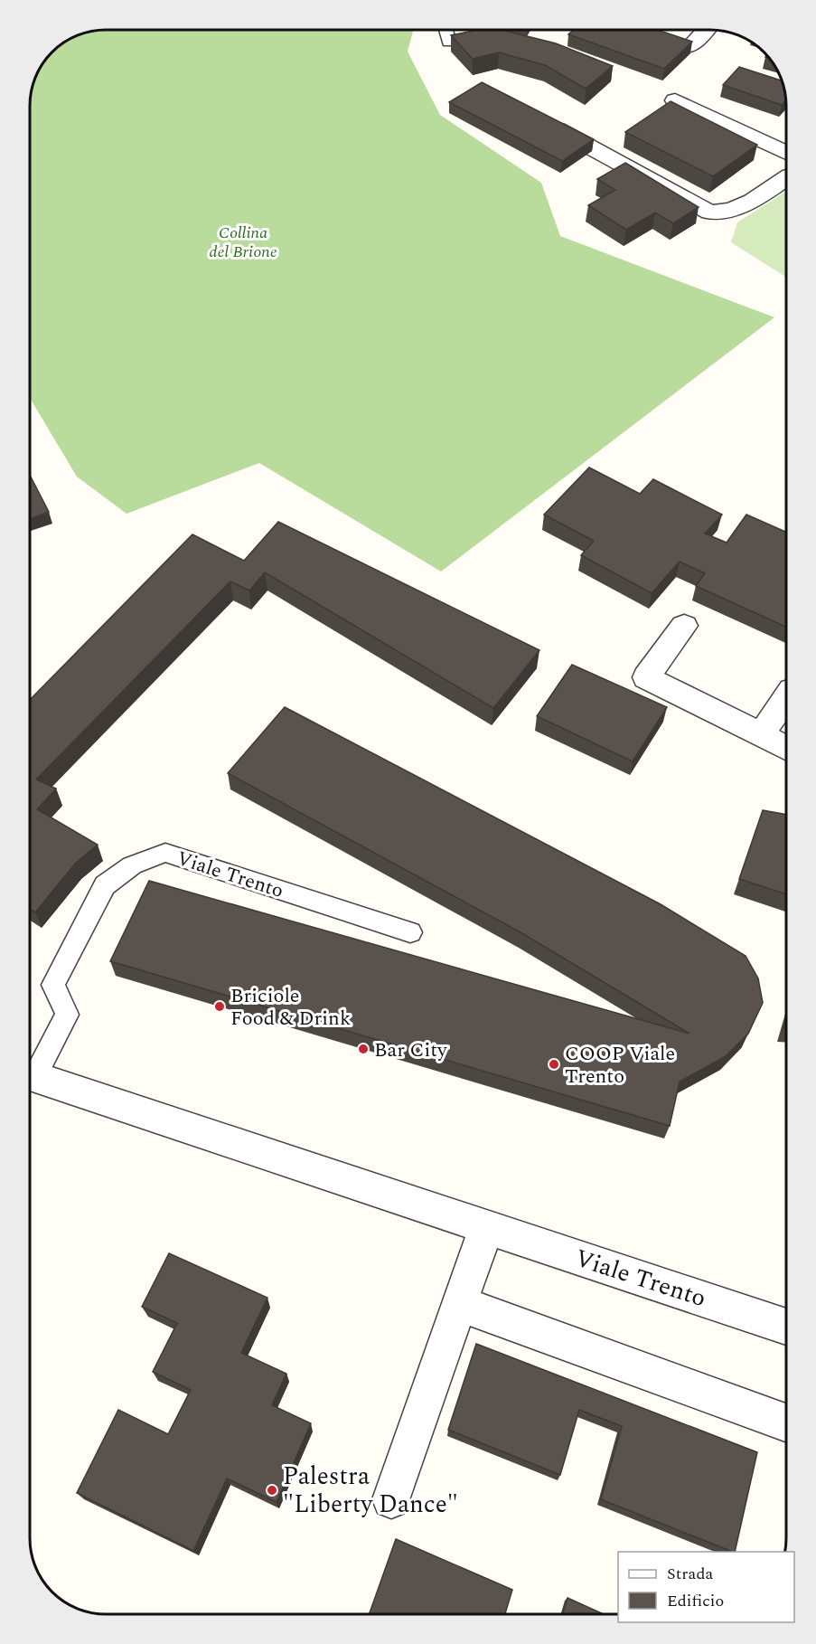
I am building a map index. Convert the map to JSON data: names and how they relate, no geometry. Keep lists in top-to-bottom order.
{
  "streets": {
    "street": ["Viale Trento"]
  },
  "parks": ["Collina del Brione"],
  "places": [
    "Briciole Food & Drink",
    "Bar City",
    "COOP Viale Trento",
    "Palestra \"Liberty Dance\""
  ],
  "legend": ["Strada", "Edificio"]
}
